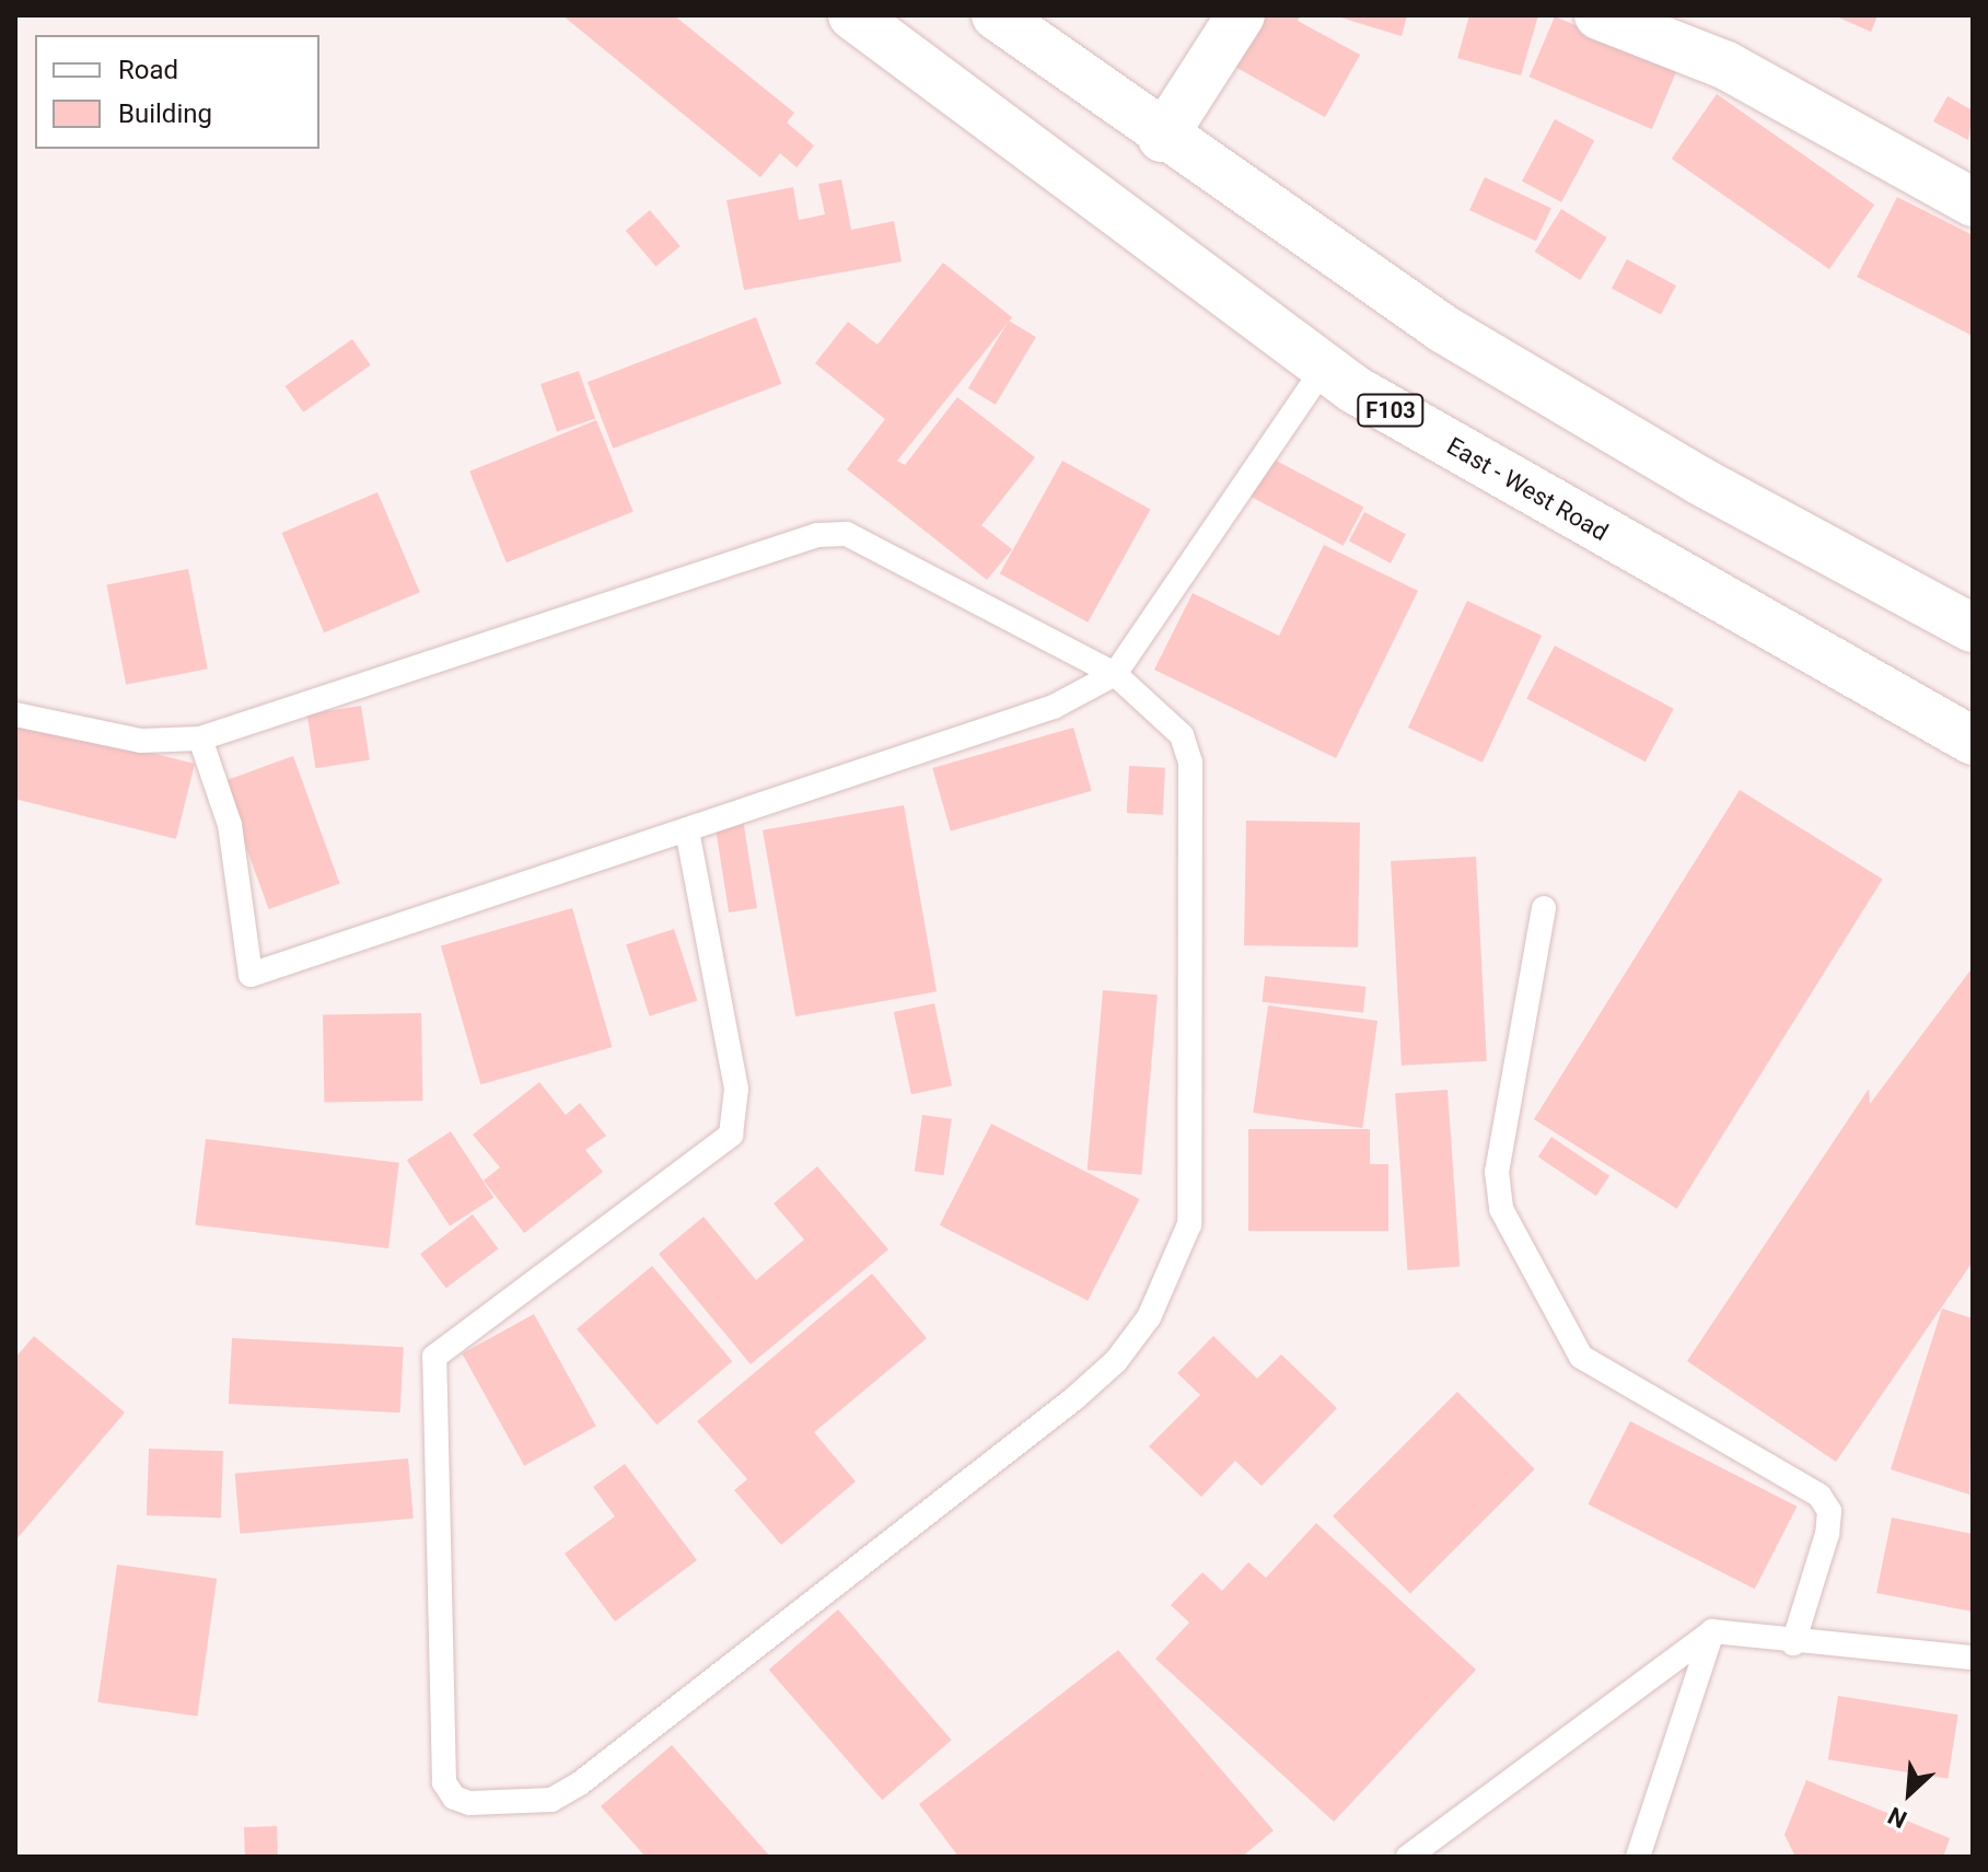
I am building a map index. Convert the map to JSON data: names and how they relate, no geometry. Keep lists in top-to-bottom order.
{
  "streets": {
    "main road": ["F103", "East - West Road"]
  },
  "legend": ["Road", "Building"],
  "north": "bottom left"
}
